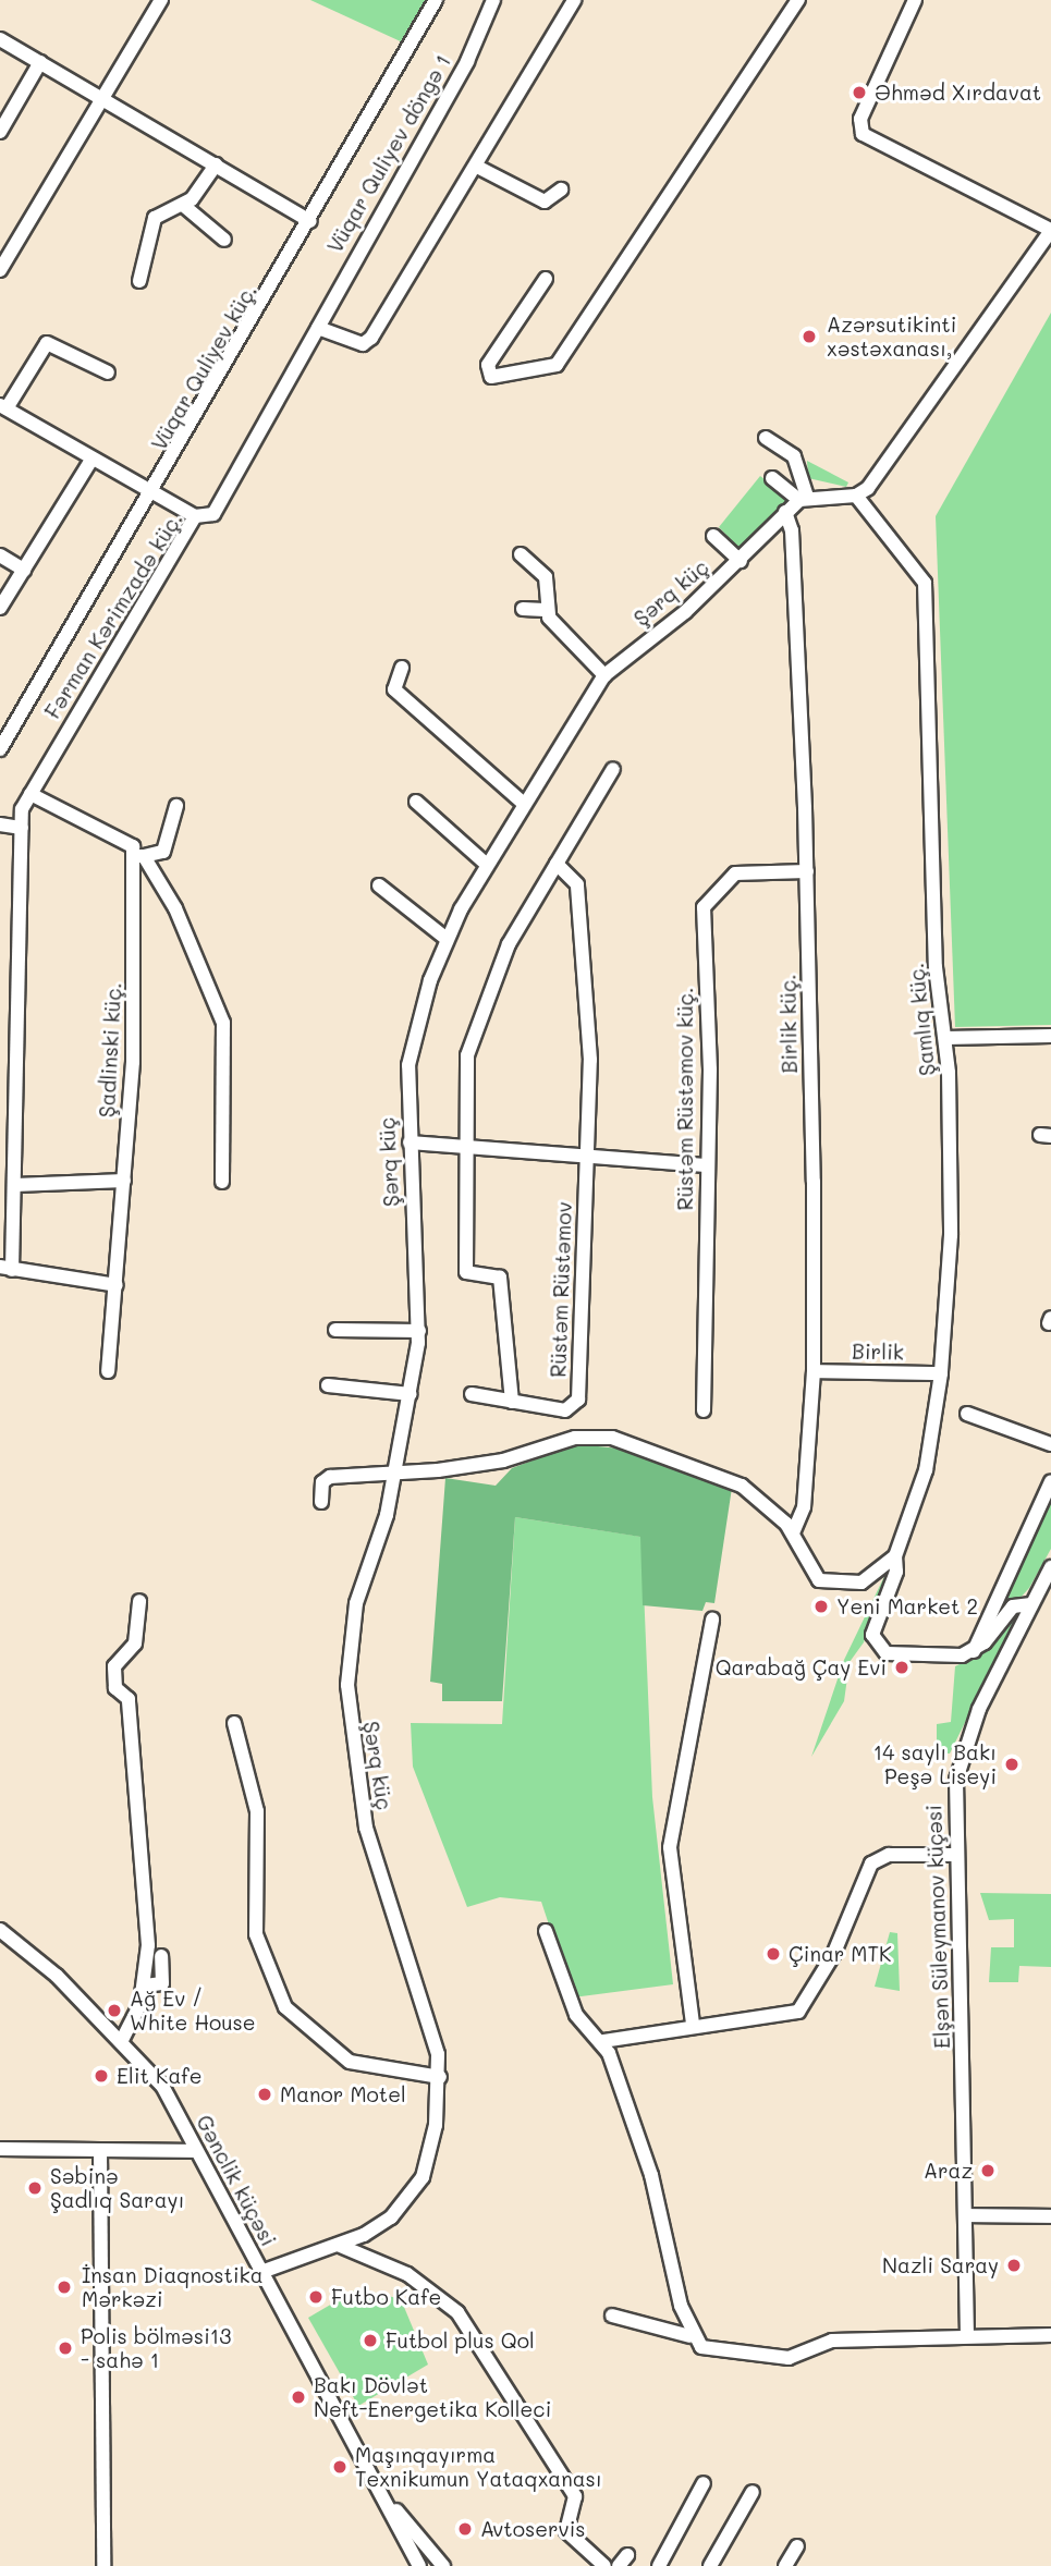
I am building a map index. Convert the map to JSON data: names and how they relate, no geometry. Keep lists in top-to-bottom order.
{
  "streets": {
    "street": [
      "Vüqar Quliyev döngə 1",
      "Vüqar Quliyev küç.",
      "Şərq küç",
      "Fərman Kərimzadə küç.",
      "Şamlıq küç.",
      "Birlik küç.",
      "Şadlinski küç.",
      "Rüstəm Rüstəmov küç.",
      "Rüstəm Rüstəmov",
      "Birlik",
      "Elşən Süleymanov küçəsi",
      "Gənclik küçəsi"
    ]
  },
  "crossings": [
    ["Vüqar Quliyev döngə 1", "Fərman Kərimzadə küç."],
    ["Şərq küç", "Birlik küç."],
    ["Şərq küç", "Gənclik küçəsi"],
    ["Şamlıq küç.", "Birlik"],
    ["Birlik küç.", "Rüstəm Rüstəmov küç."],
    ["Birlik küç.", "Birlik"]
  ],
  "places": [
    "Əhməd Xırdavat",
    "Azərsutikinti xəstəxanası,",
    "Yeni Market 2",
    "Qarabağ Çay Evi",
    "14 saylı Bakı Peşə Liseyi",
    "Çinar MTK",
    "Ağ Ev / White House",
    "Elit Kafe",
    "Manor Motel",
    "Araz",
    "Səbinə Şadlıq Sarayı",
    "Nazli Saray",
    "İnsan Diaqnostika Mərkəzi",
    "Futbo Kafe",
    "Futbol plus Qol",
    "Polis bölməsi13 - sahə 1",
    "Bakı Dövlət Neft-Energetika Kolleci",
    "Maşınqayırma Texnikumun Yataqxanası",
    "Avtoservis"
  ]
}
